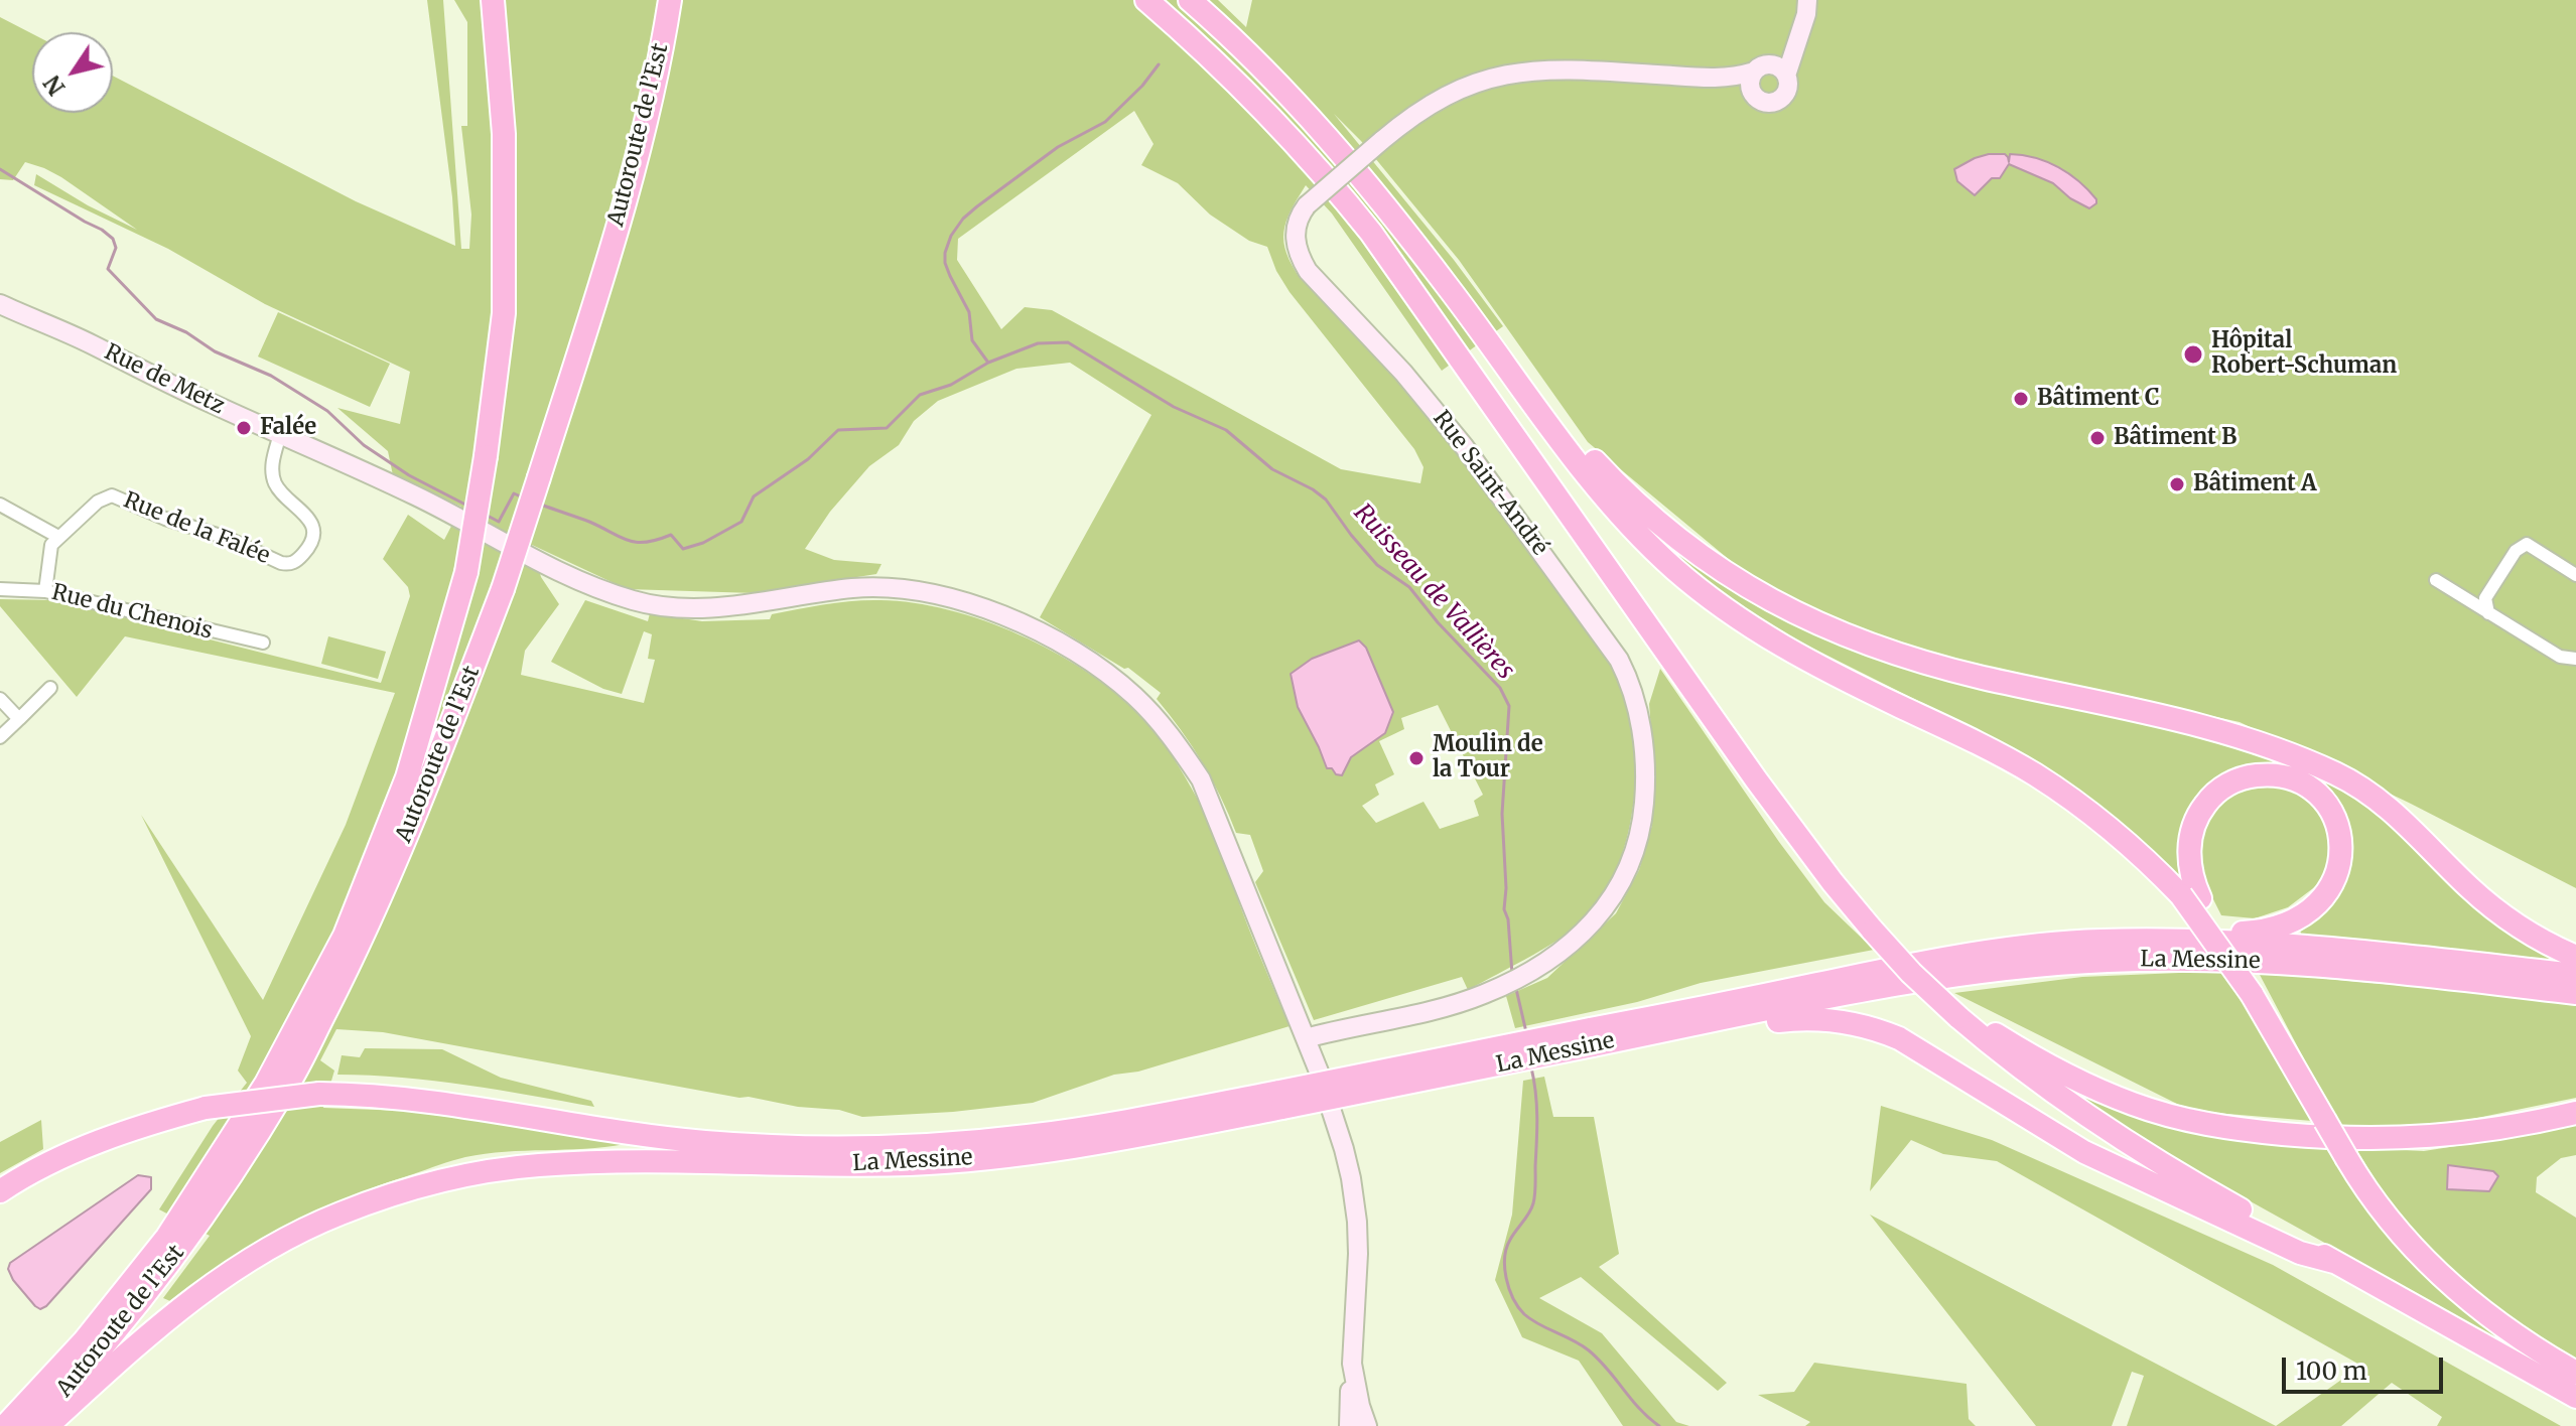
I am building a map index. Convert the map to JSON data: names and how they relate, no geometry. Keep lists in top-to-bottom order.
{
  "streets": {
    "highway": ["Autoroute de l’Est", "La Messine"],
    "main road": ["Rue de Metz", "Rue Saint-André"],
    "street": ["Rue de la Falée", "Rue du Chenois"]
  },
  "crossings": [
    ["Rue de Metz", "Rue Saint-André"],
    ["Rue de Metz", "Rue de la Falée"]
  ],
  "water": ["Ruisseau de Vallières"],
  "places": [
    "Hôpital Robert-Schuman",
    "Bâtiment C",
    "Falée",
    "Bâtiment B",
    "Bâtiment A",
    "Moulin de la Tour"
  ],
  "scale_bar": "100 m",
  "north": "bottom left"
}
